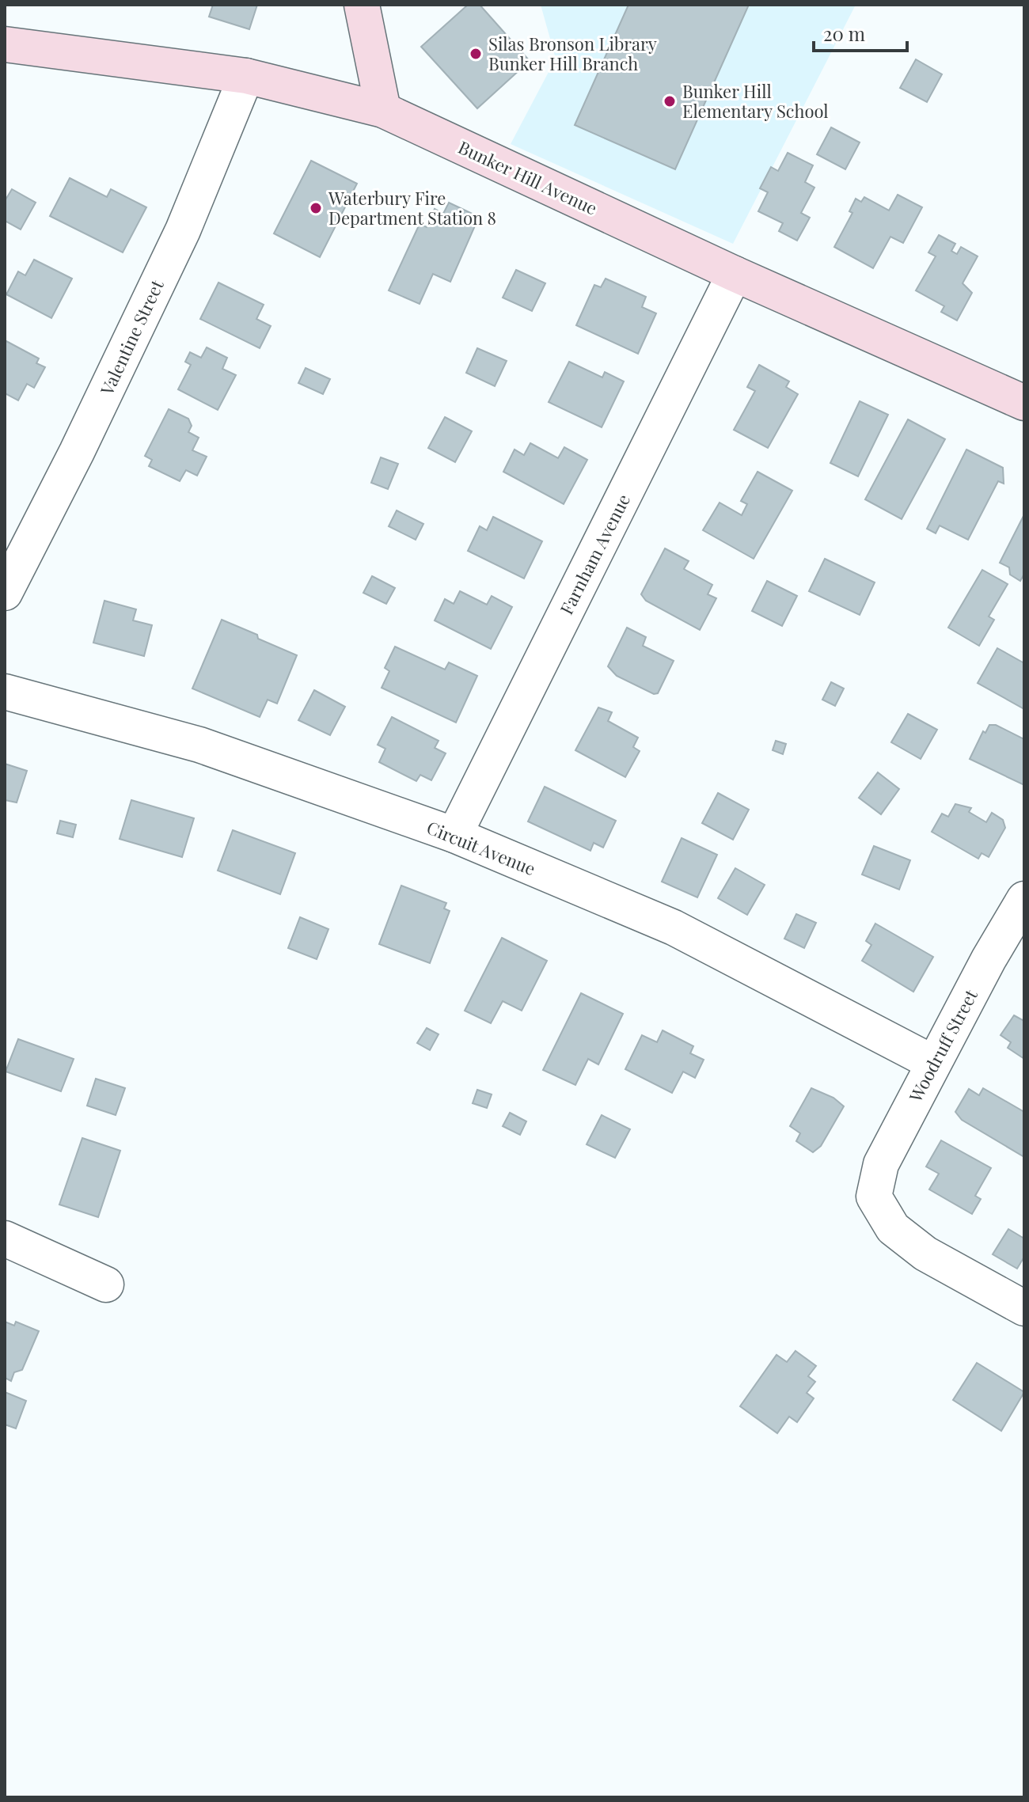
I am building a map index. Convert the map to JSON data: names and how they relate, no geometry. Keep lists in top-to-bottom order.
{
  "streets": {
    "main road": ["Bunker Hill Avenue"],
    "street": [
      "Valentine Street",
      "Farnham Avenue",
      "Circuit Avenue",
      "Woodruff Street"
    ]
  },
  "crossings": [
    ["Bunker Hill Avenue", "Valentine Street"],
    ["Bunker Hill Avenue", "Farnham Avenue"],
    ["Farnham Avenue", "Circuit Avenue"],
    ["Circuit Avenue", "Woodruff Street"]
  ],
  "places": ["Silas Bronson Library Bunker Hill Branch", "Bunker Hill Elementary School", "Waterbury Fire Department Station 8"],
  "scale_bar": "20 m"
}
